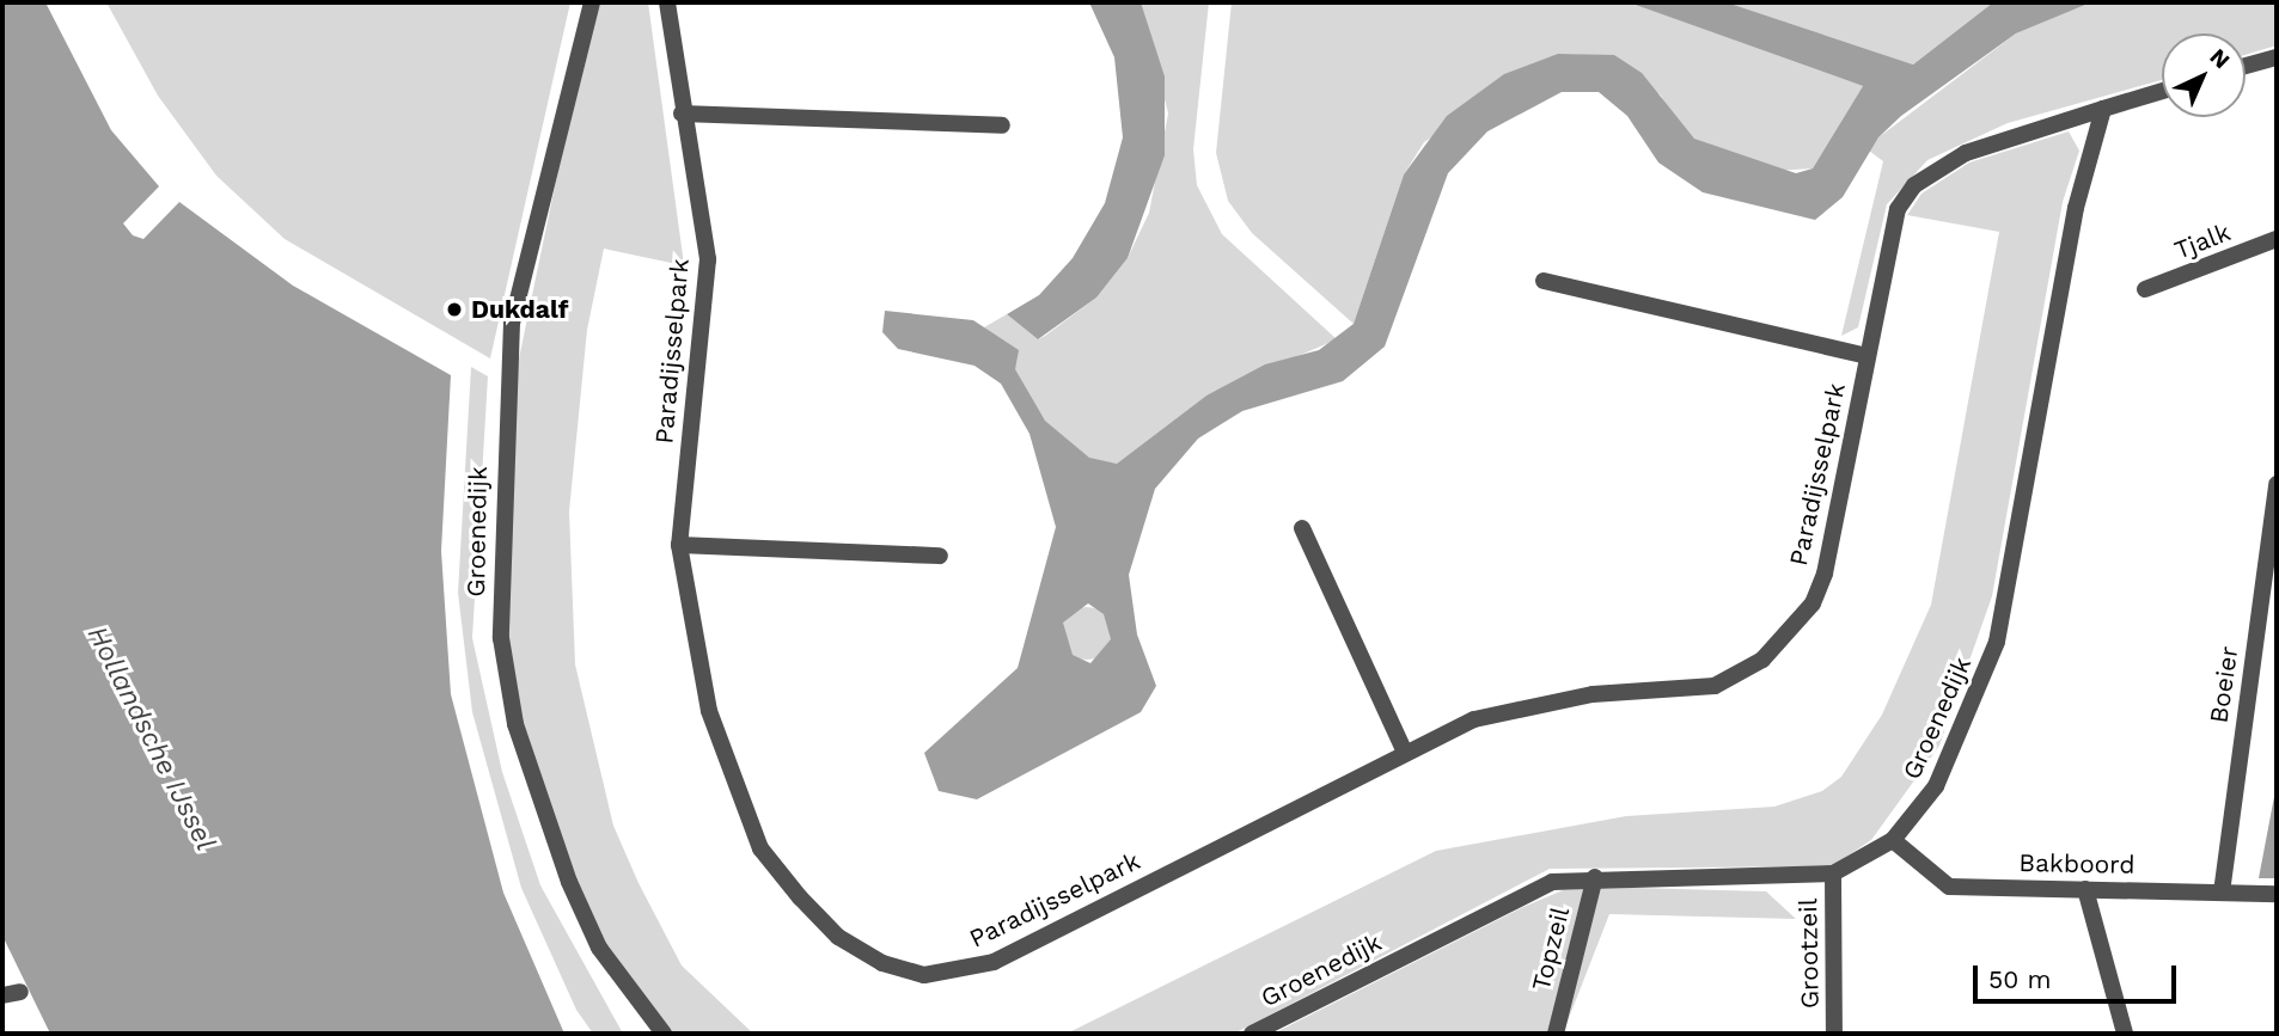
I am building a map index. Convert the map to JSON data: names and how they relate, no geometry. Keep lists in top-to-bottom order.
{
  "streets": {
    "street": [
      "Tjalk",
      "Paradijsselpark",
      "Groenedijk",
      "Boeier",
      "Bakboord",
      "Topzeil",
      "Grootzeil"
    ]
  },
  "crossings": [
    ["Paradijsselpark", "Groenedijk"],
    ["Groenedijk", "Bakboord"],
    ["Groenedijk", "Topzeil"],
    ["Groenedijk", "Grootzeil"],
    ["Boeier", "Bakboord"]
  ],
  "water": ["Hollandsche IJssel"],
  "places": ["Dukdalf"],
  "scale_bar": "50 m",
  "north": "top right"
}
